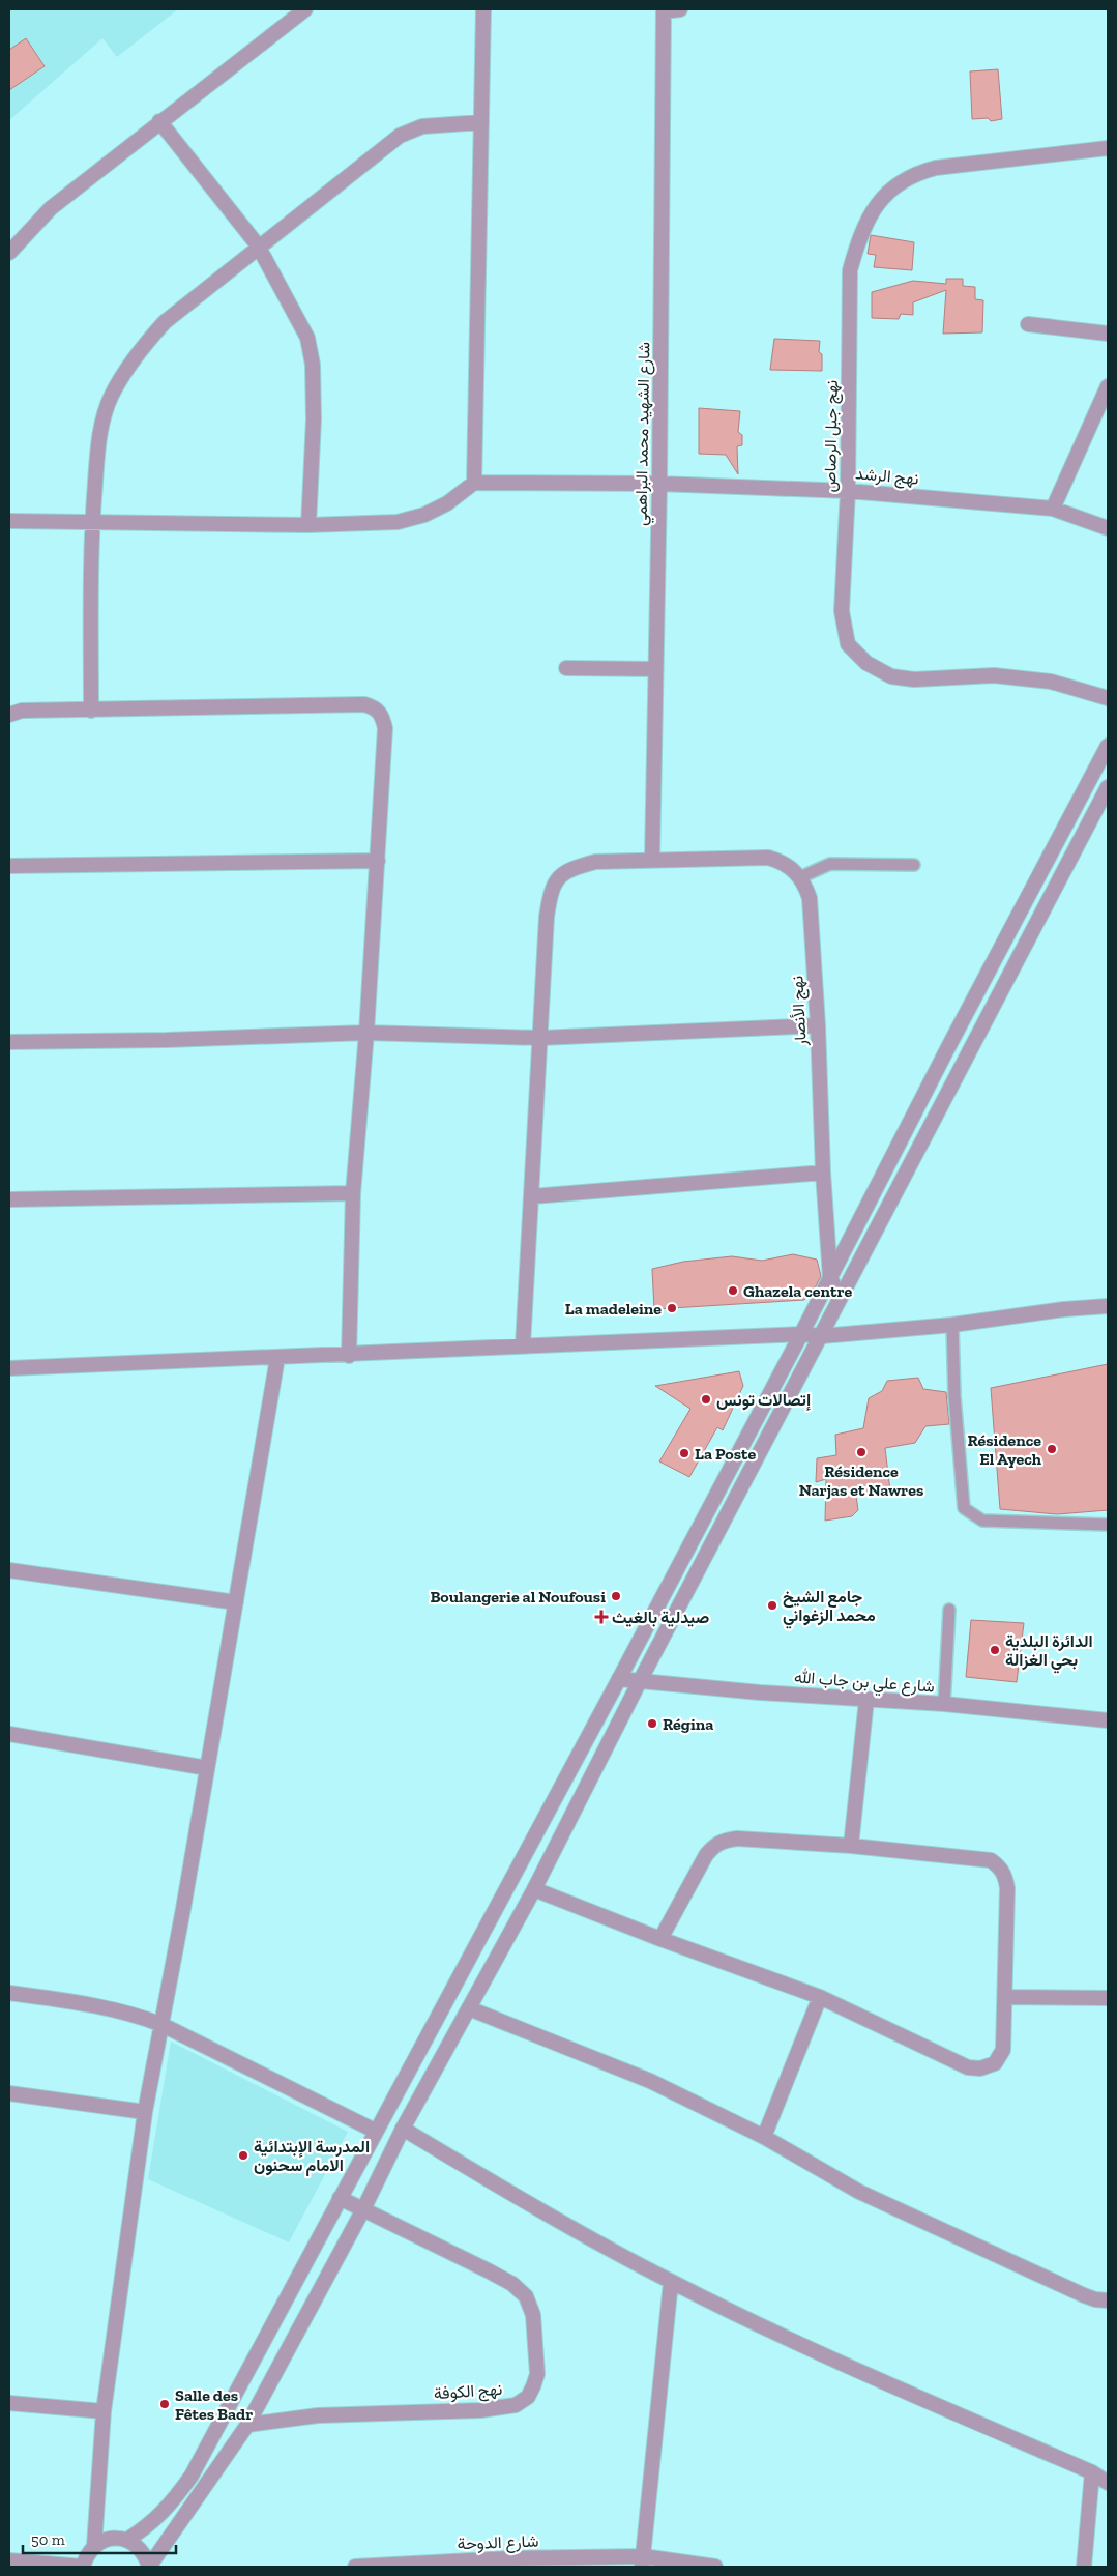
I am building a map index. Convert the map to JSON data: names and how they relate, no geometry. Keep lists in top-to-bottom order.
{
  "streets": {
    "street": [
      "شارع الشهيد محمد البراهمي",
      "نهج جبل الرصاص",
      "نهج الرشد",
      "نهج الأنصار",
      "شارع علي بن جاب الله",
      "نهج الكوفة",
      "شارع الدوحة"
    ]
  },
  "crossings": [
    ["شارع الشهيد محمد البراهمي", "نهج الرشد"],
    ["شارع الشهيد محمد البراهمي", "نهج الأنصار"],
    ["نهج جبل الرصاص", "نهج الرشد"]
  ],
  "places": {
    "other": [
      "Ghazela centre",
      "La madeleine",
      "إتصالات تونس",
      "Résidence El Ayech",
      "Résidence Narjas et Nawres",
      "La Poste",
      "Boulangerie al Noufousi",
      "جامع الشيخ محمد الزغواني",
      "الدائرة البلدية بحي الغزالة",
      "Régina",
      "المدرسة الإبتدائية الامام سحنون",
      "Salle des Fêtes Badr"
    ],
    "health": ["صيدلية بالغيث"]
  },
  "scale_bar": "50 m"
}
